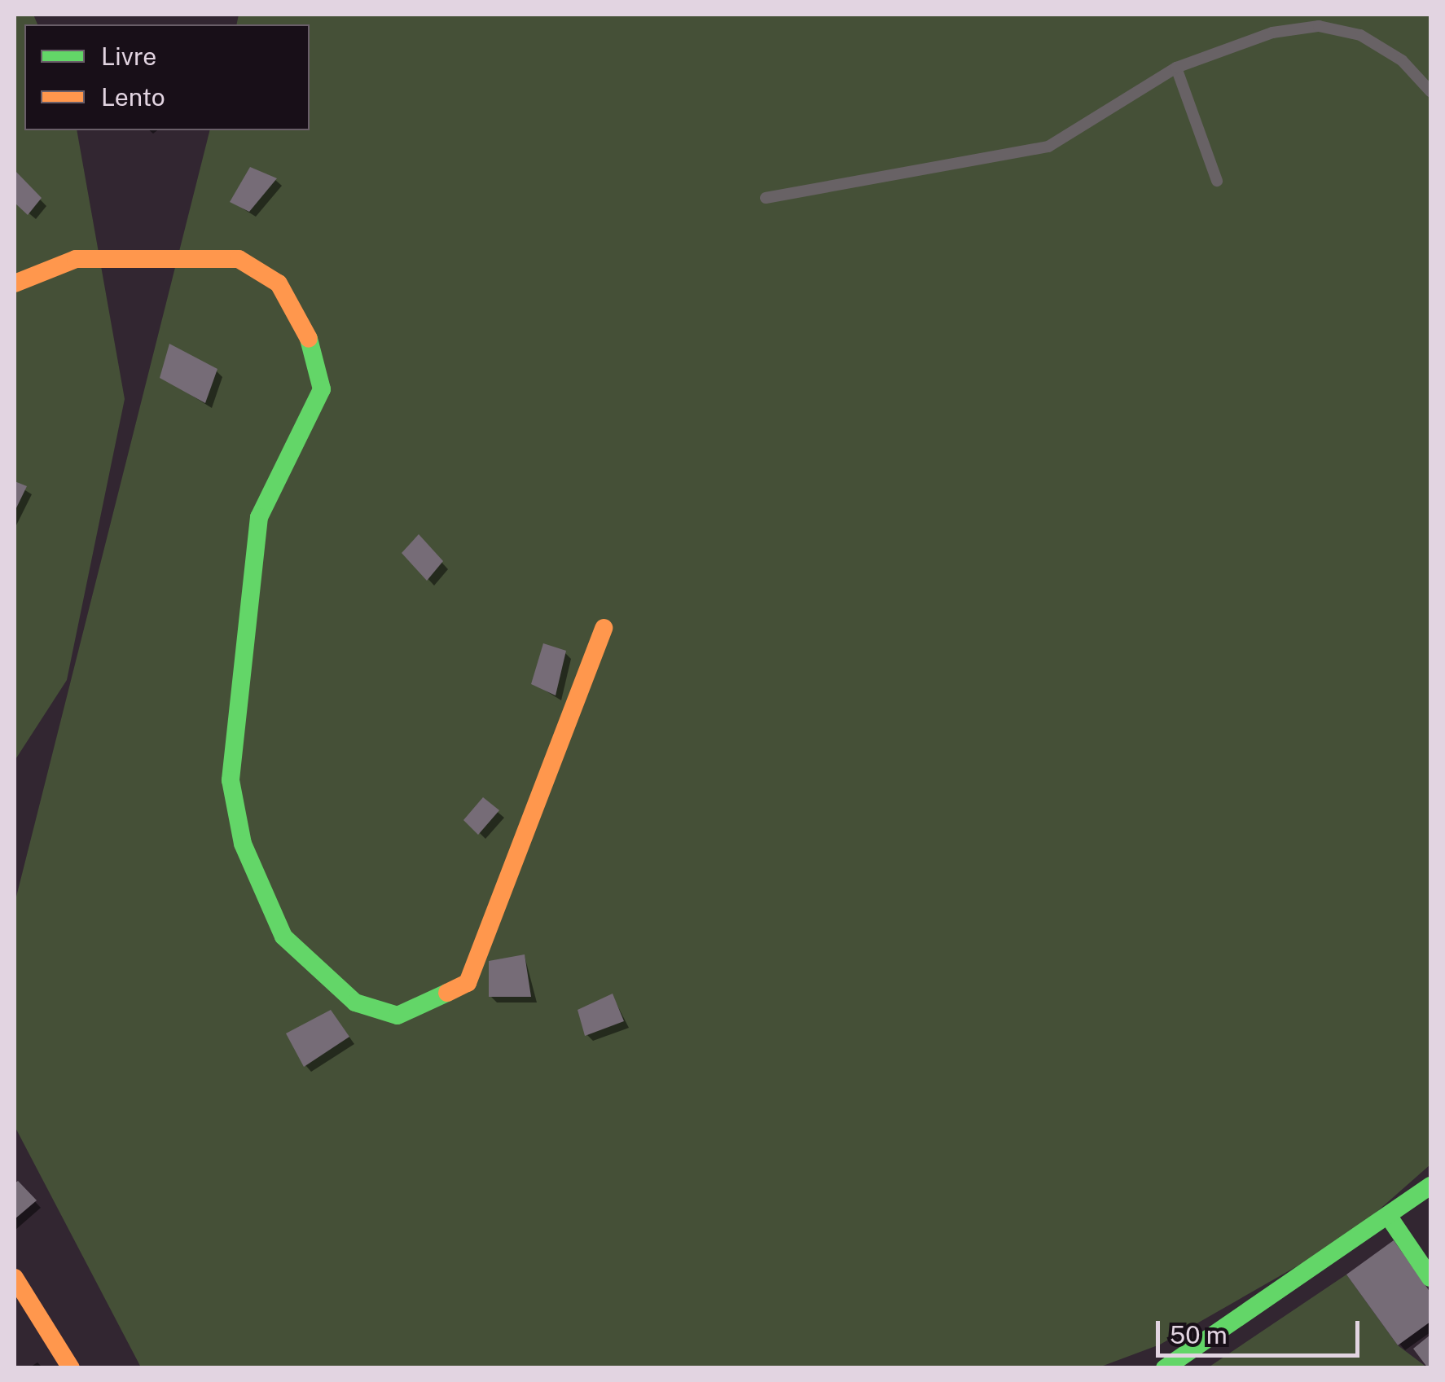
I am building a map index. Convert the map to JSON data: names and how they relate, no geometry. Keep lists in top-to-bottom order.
{
  "legend": ["Livre", "Lento"],
  "scale_bar": "50 m"
}
